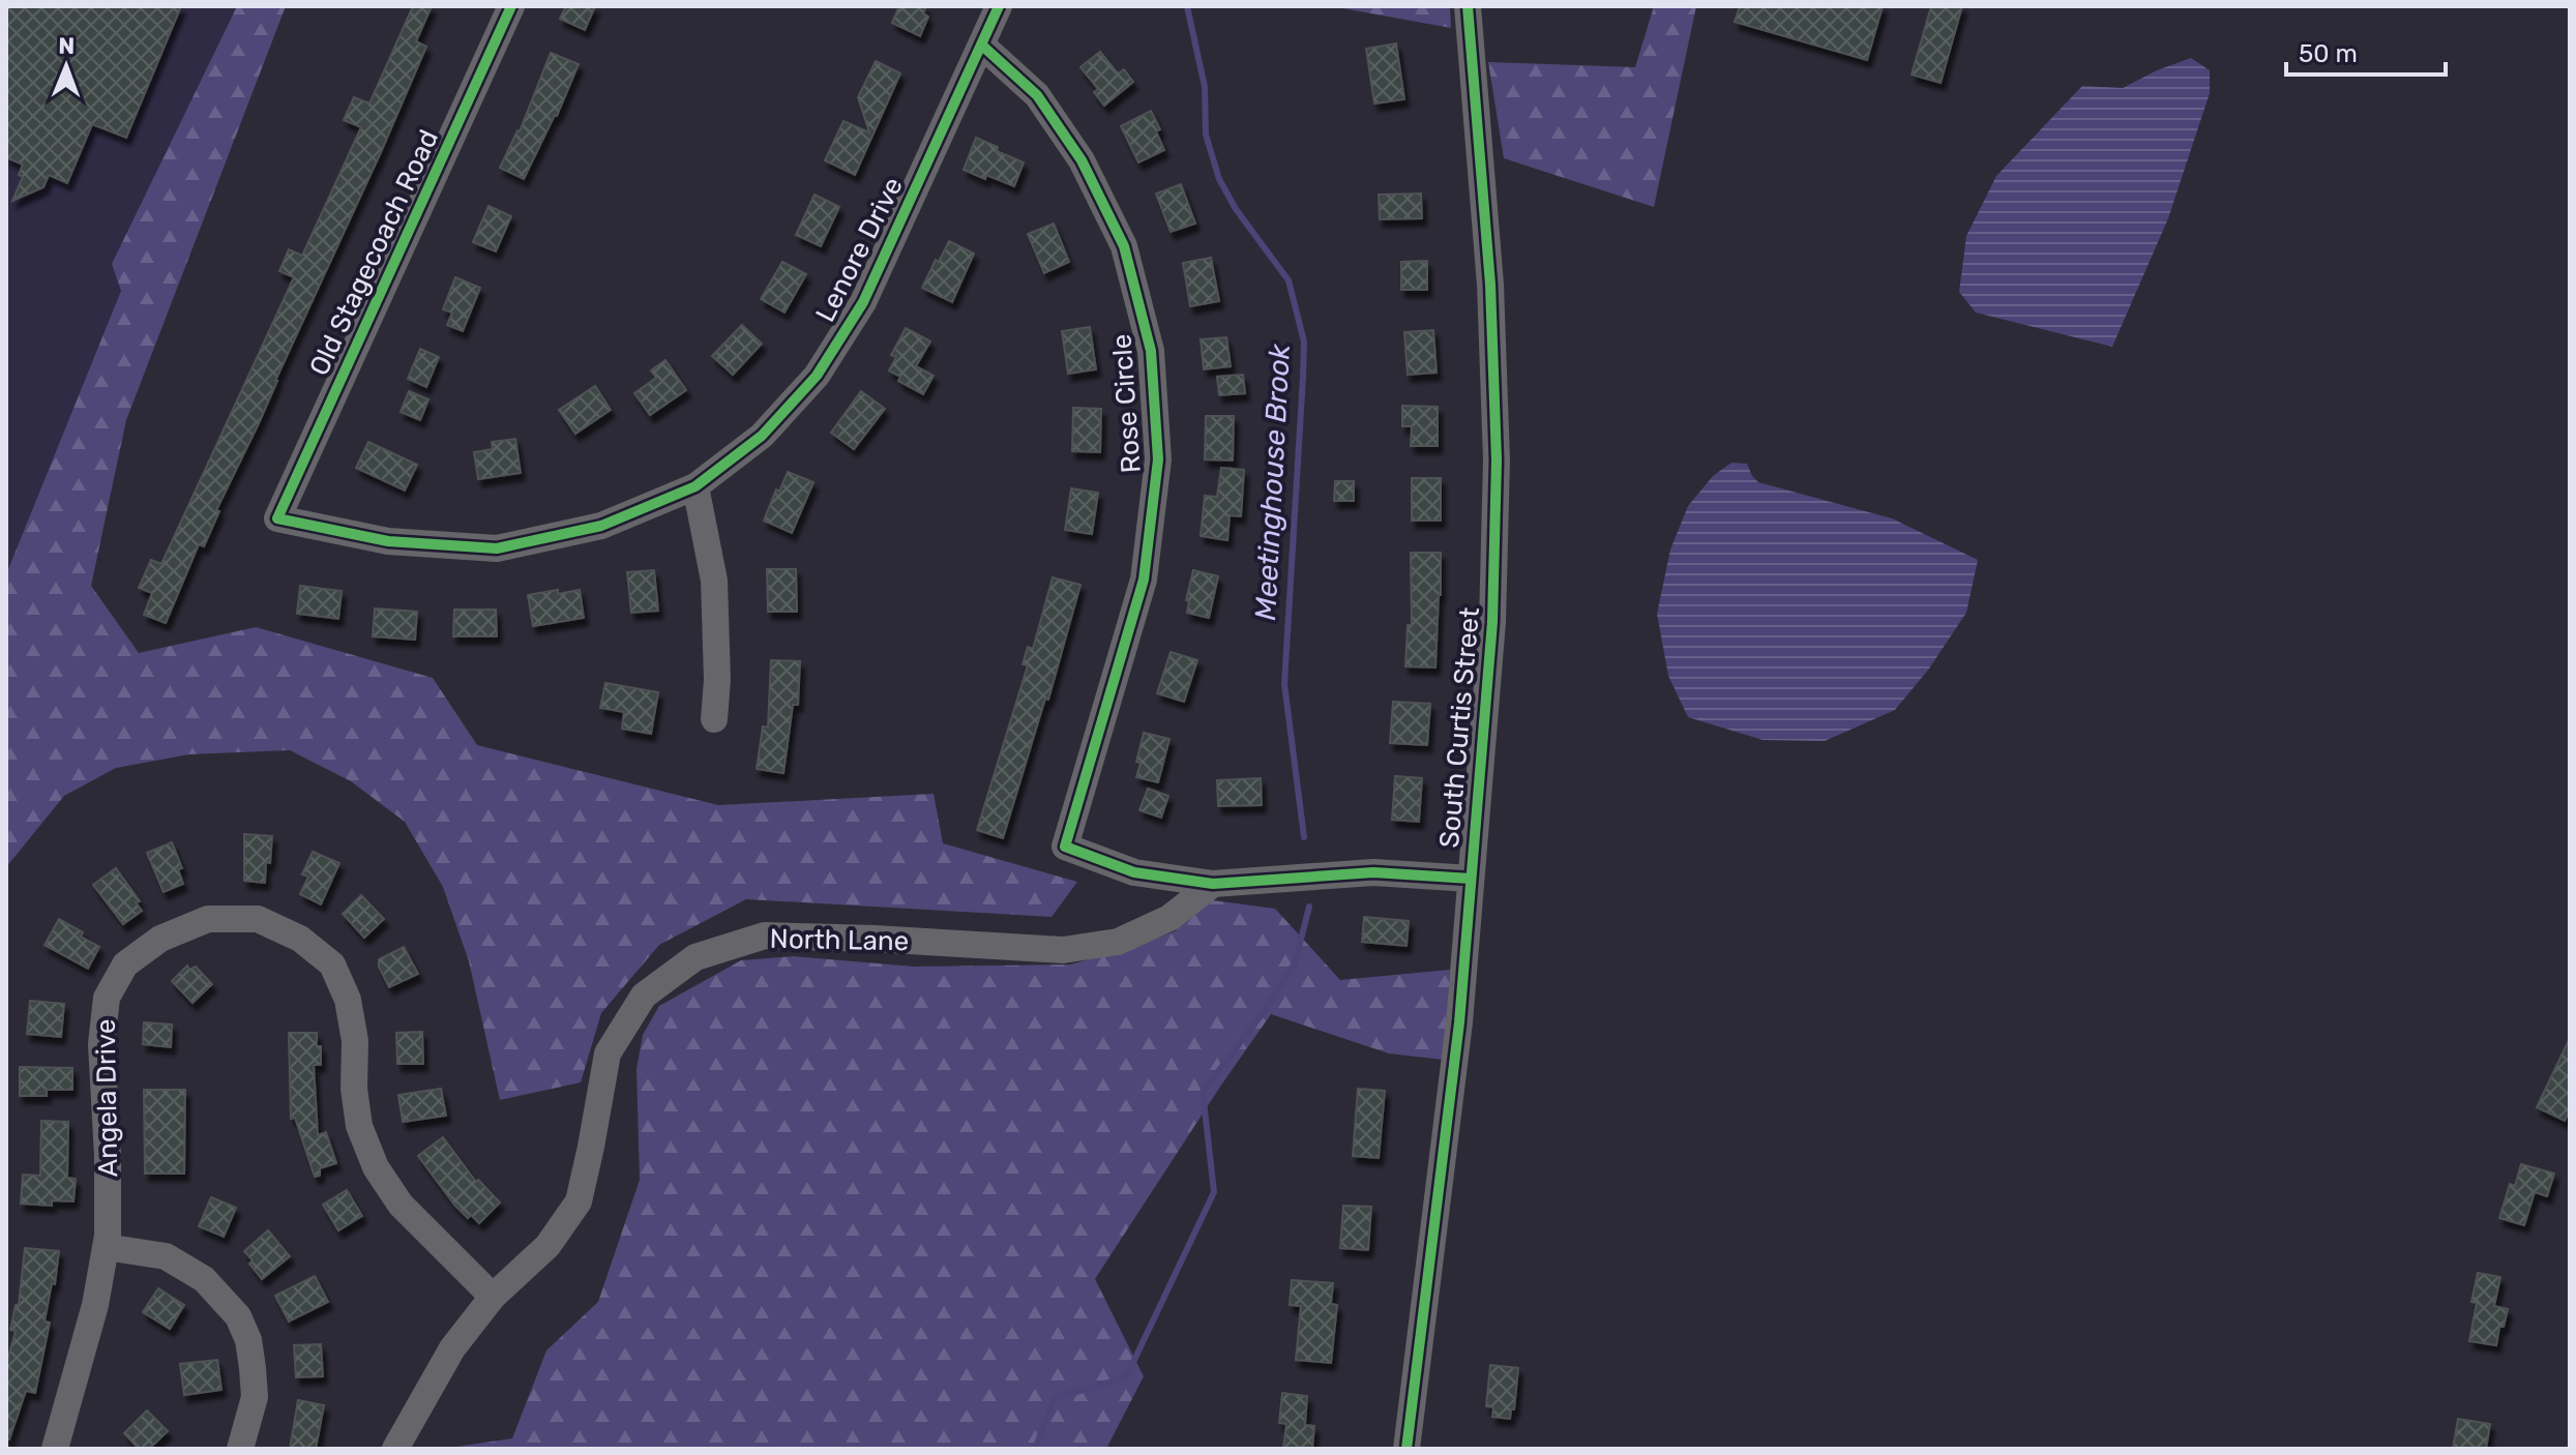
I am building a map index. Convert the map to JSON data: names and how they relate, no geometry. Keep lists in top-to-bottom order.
{
  "streets": {
    "street": [
      "Lenore Drive",
      "Old Stagecoach Road",
      "Rose Circle",
      "South Curtis Street",
      "North Lane",
      "Angela Drive"
    ]
  },
  "crossings": [
    ["Lenore Drive", "Old Stagecoach Road"],
    ["Lenore Drive", "Rose Circle"],
    ["Rose Circle", "North Lane"],
    ["North Lane", "Angela Drive"]
  ],
  "water": ["Meetinghouse Brook"],
  "scale_bar": "50 m",
  "north": "top"
}
